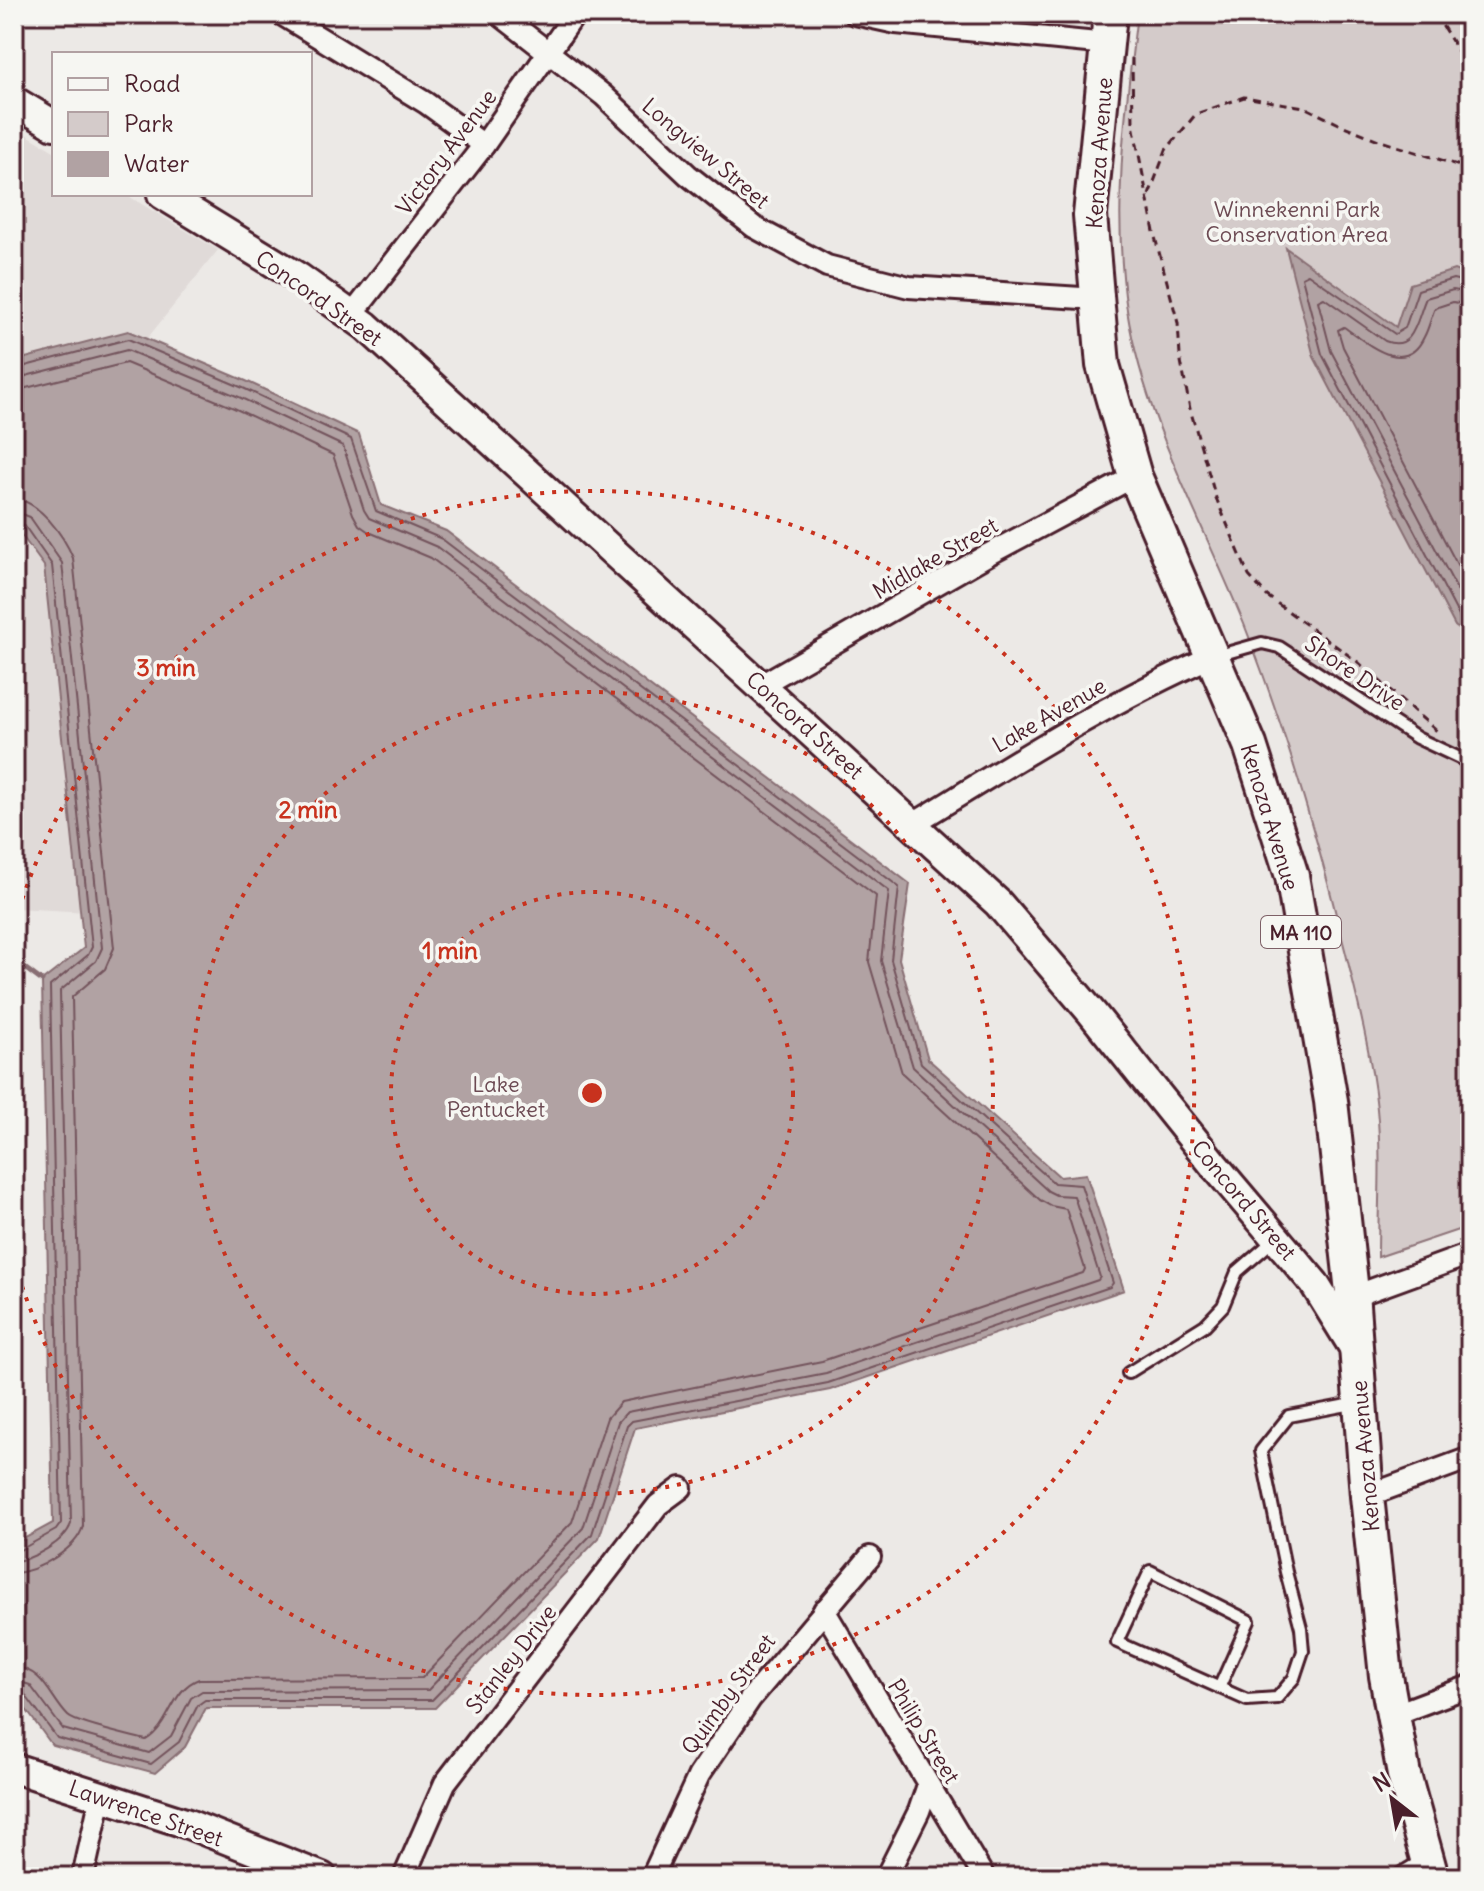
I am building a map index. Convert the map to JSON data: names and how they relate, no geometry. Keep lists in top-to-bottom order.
{
  "streets": {
    "main road": [
      "Kenoza Avenue",
      "Concord Street",
      "MA 110",
      "Lawrence Street"
    ],
    "street": [
      "Victory Avenue",
      "Longview Street",
      "Midlake Street",
      "Lake Avenue",
      "Stanley Drive",
      "Quimby Street",
      "Philip Street"
    ],
    "lane": ["Shore Drive"]
  },
  "crossings": [
    ["Victory Avenue", "Longview Street"],
    ["Victory Avenue", "Concord Street"],
    ["Longview Street", "Kenoza Avenue"],
    ["Kenoza Avenue", "Concord Street"],
    ["Kenoza Avenue", "Midlake Street"],
    ["Kenoza Avenue", "Shore Drive"],
    ["Kenoza Avenue", "Lake Avenue"],
    ["Concord Street", "Midlake Street"],
    ["Concord Street", "Lake Avenue"],
    ["Shore Drive", "Lake Avenue"],
    ["Quimby Street", "Philip Street"]
  ],
  "parks": ["Winnekenni Park Conservation Area", "Lake Pentucket"],
  "legend": ["Road", "Park", "Water"],
  "north": "top left",
  "rings": ["3 min", "2 min", "1 min"]
}
